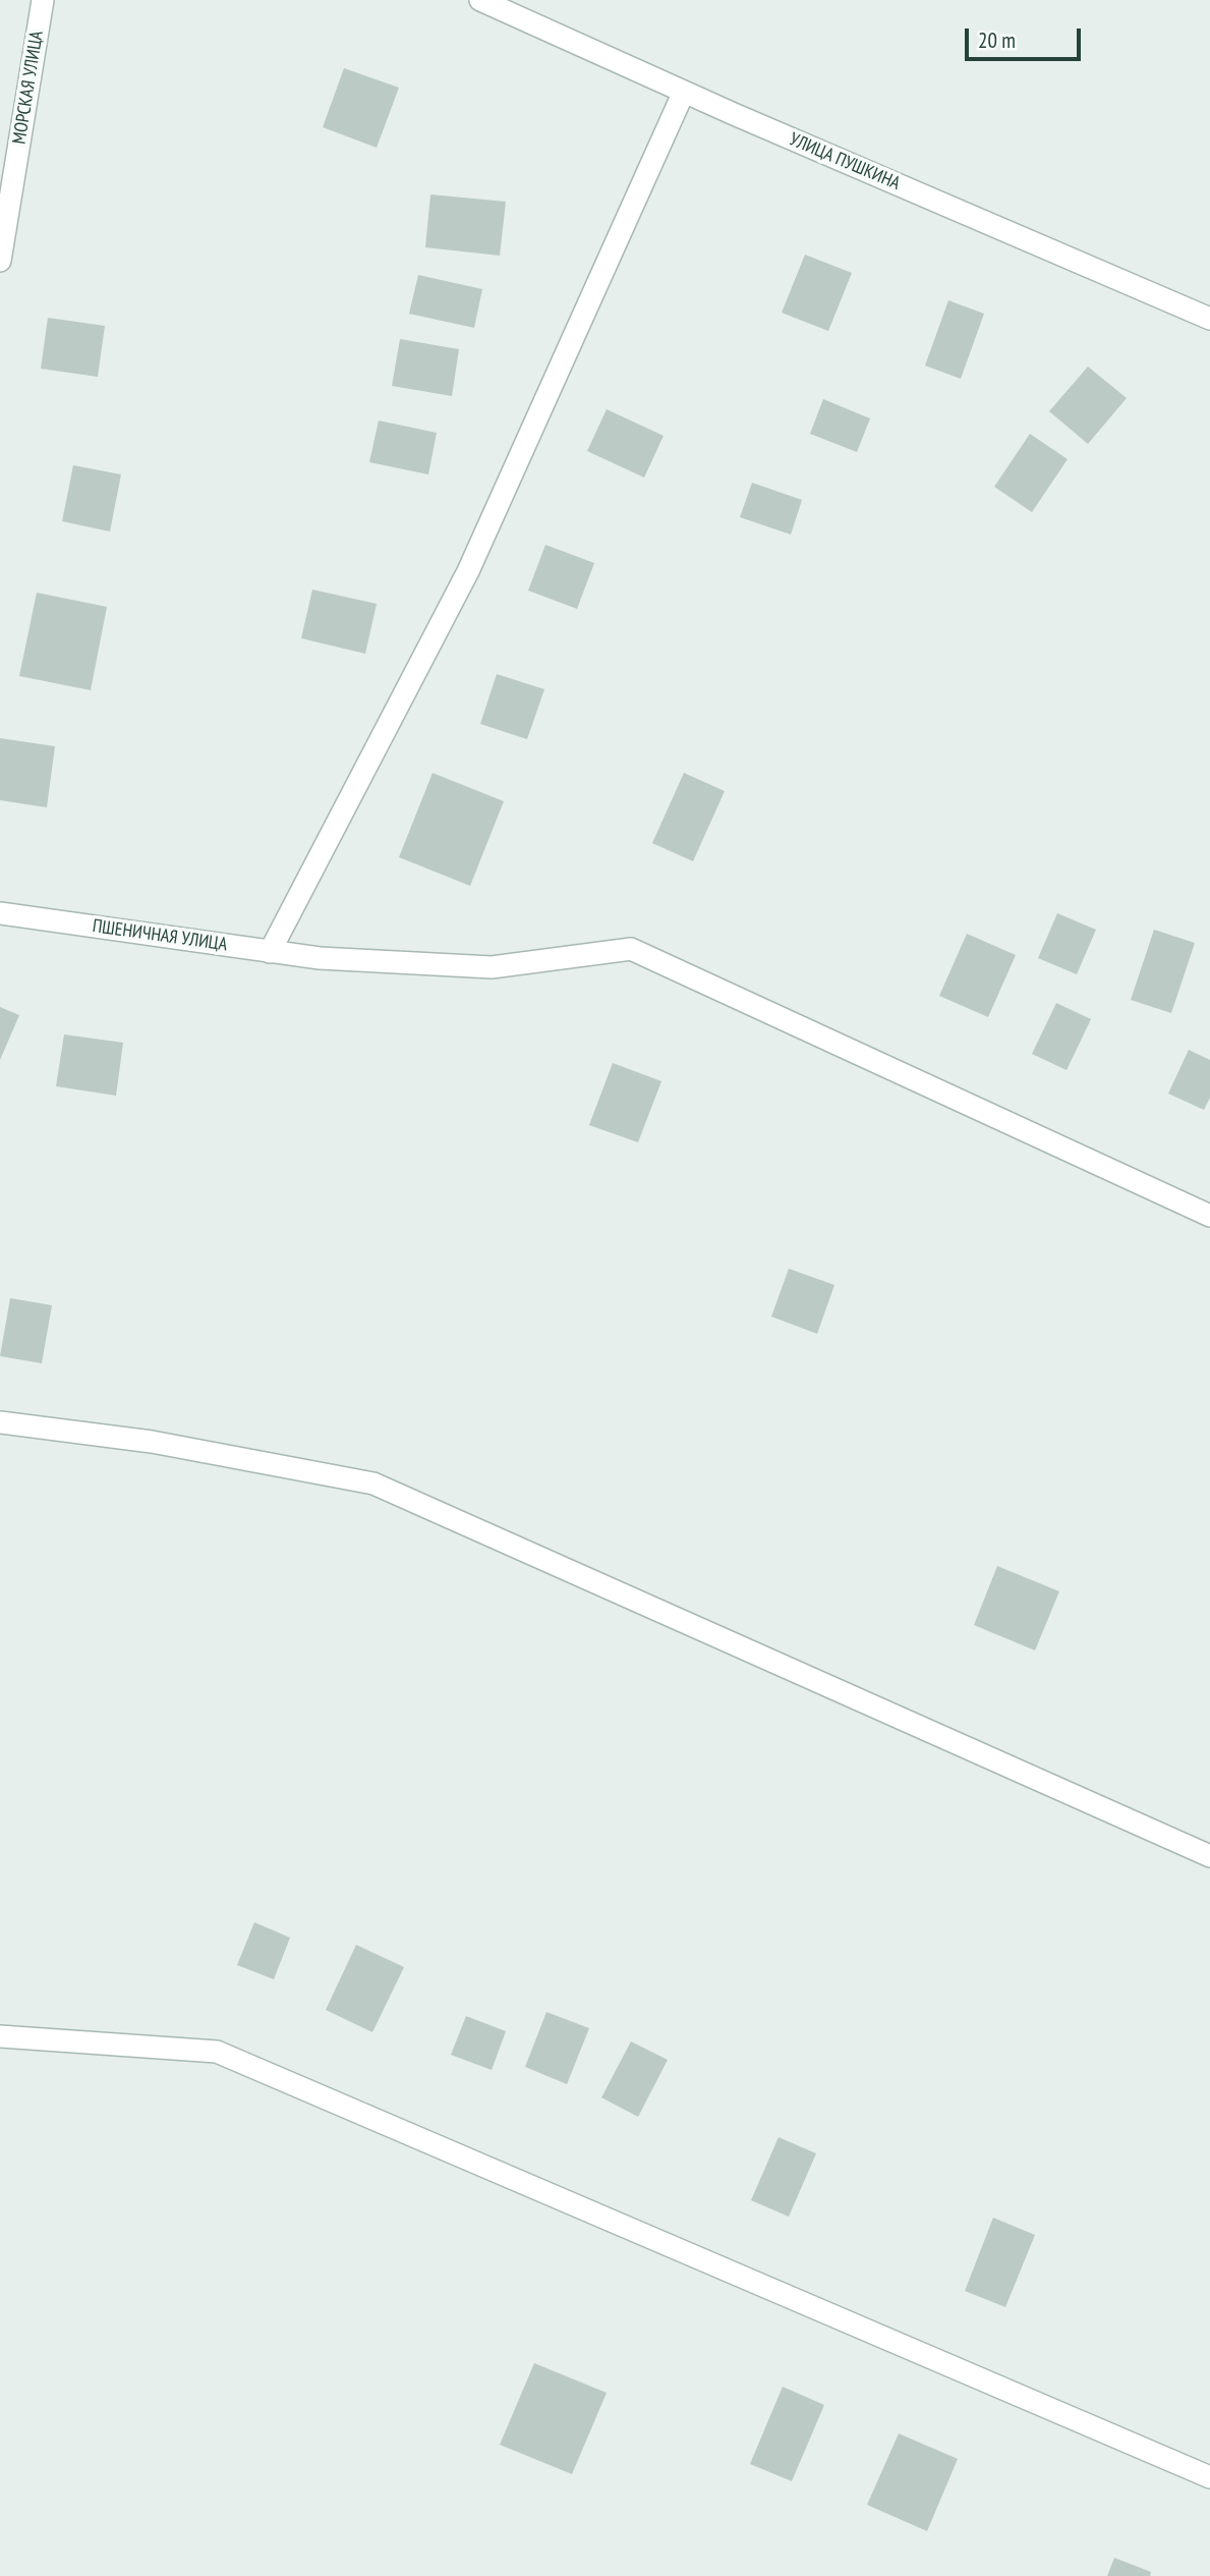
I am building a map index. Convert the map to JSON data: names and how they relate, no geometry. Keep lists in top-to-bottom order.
{
  "streets": {
    "street": ["МОРСКАЯ УЛИЦА", "УЛИЦА ПУШКИНА", "ПШЕНИЧНАЯ УЛИЦА"]
  },
  "scale_bar": "20 m"
}
